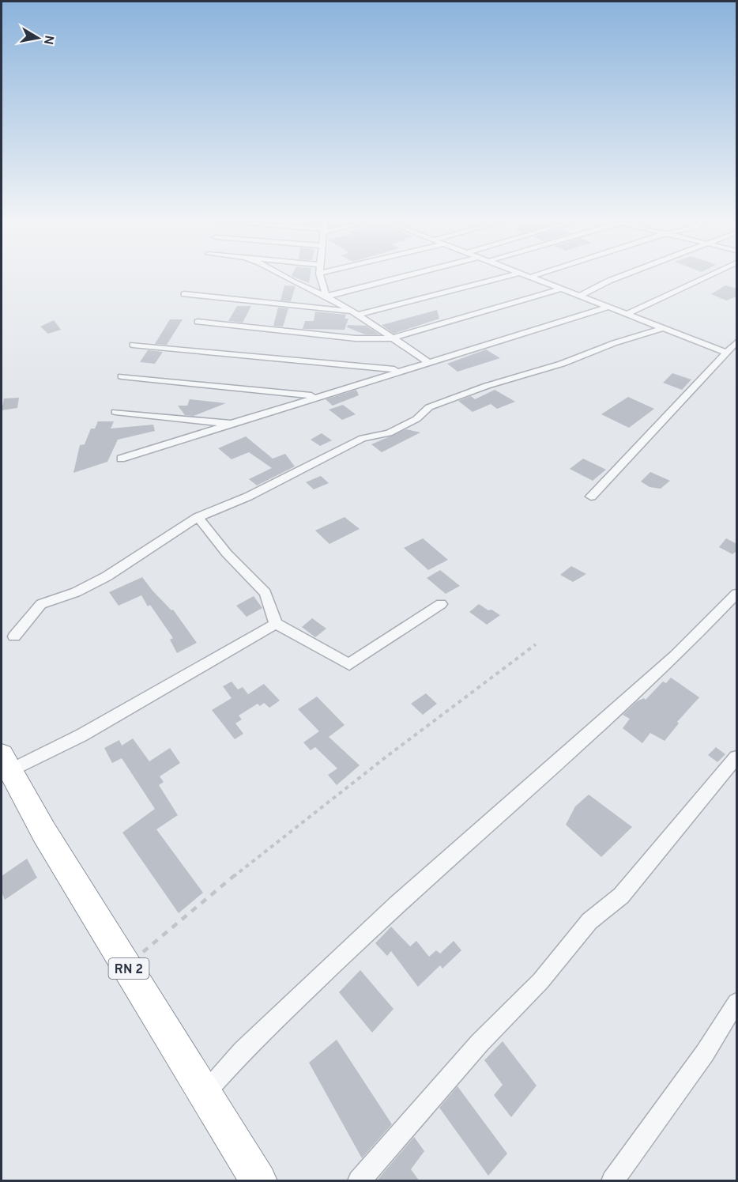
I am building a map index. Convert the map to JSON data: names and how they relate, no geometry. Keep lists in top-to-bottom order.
{
  "streets": {
    "highway": ["RN 2"]
  },
  "north": "right"
}
